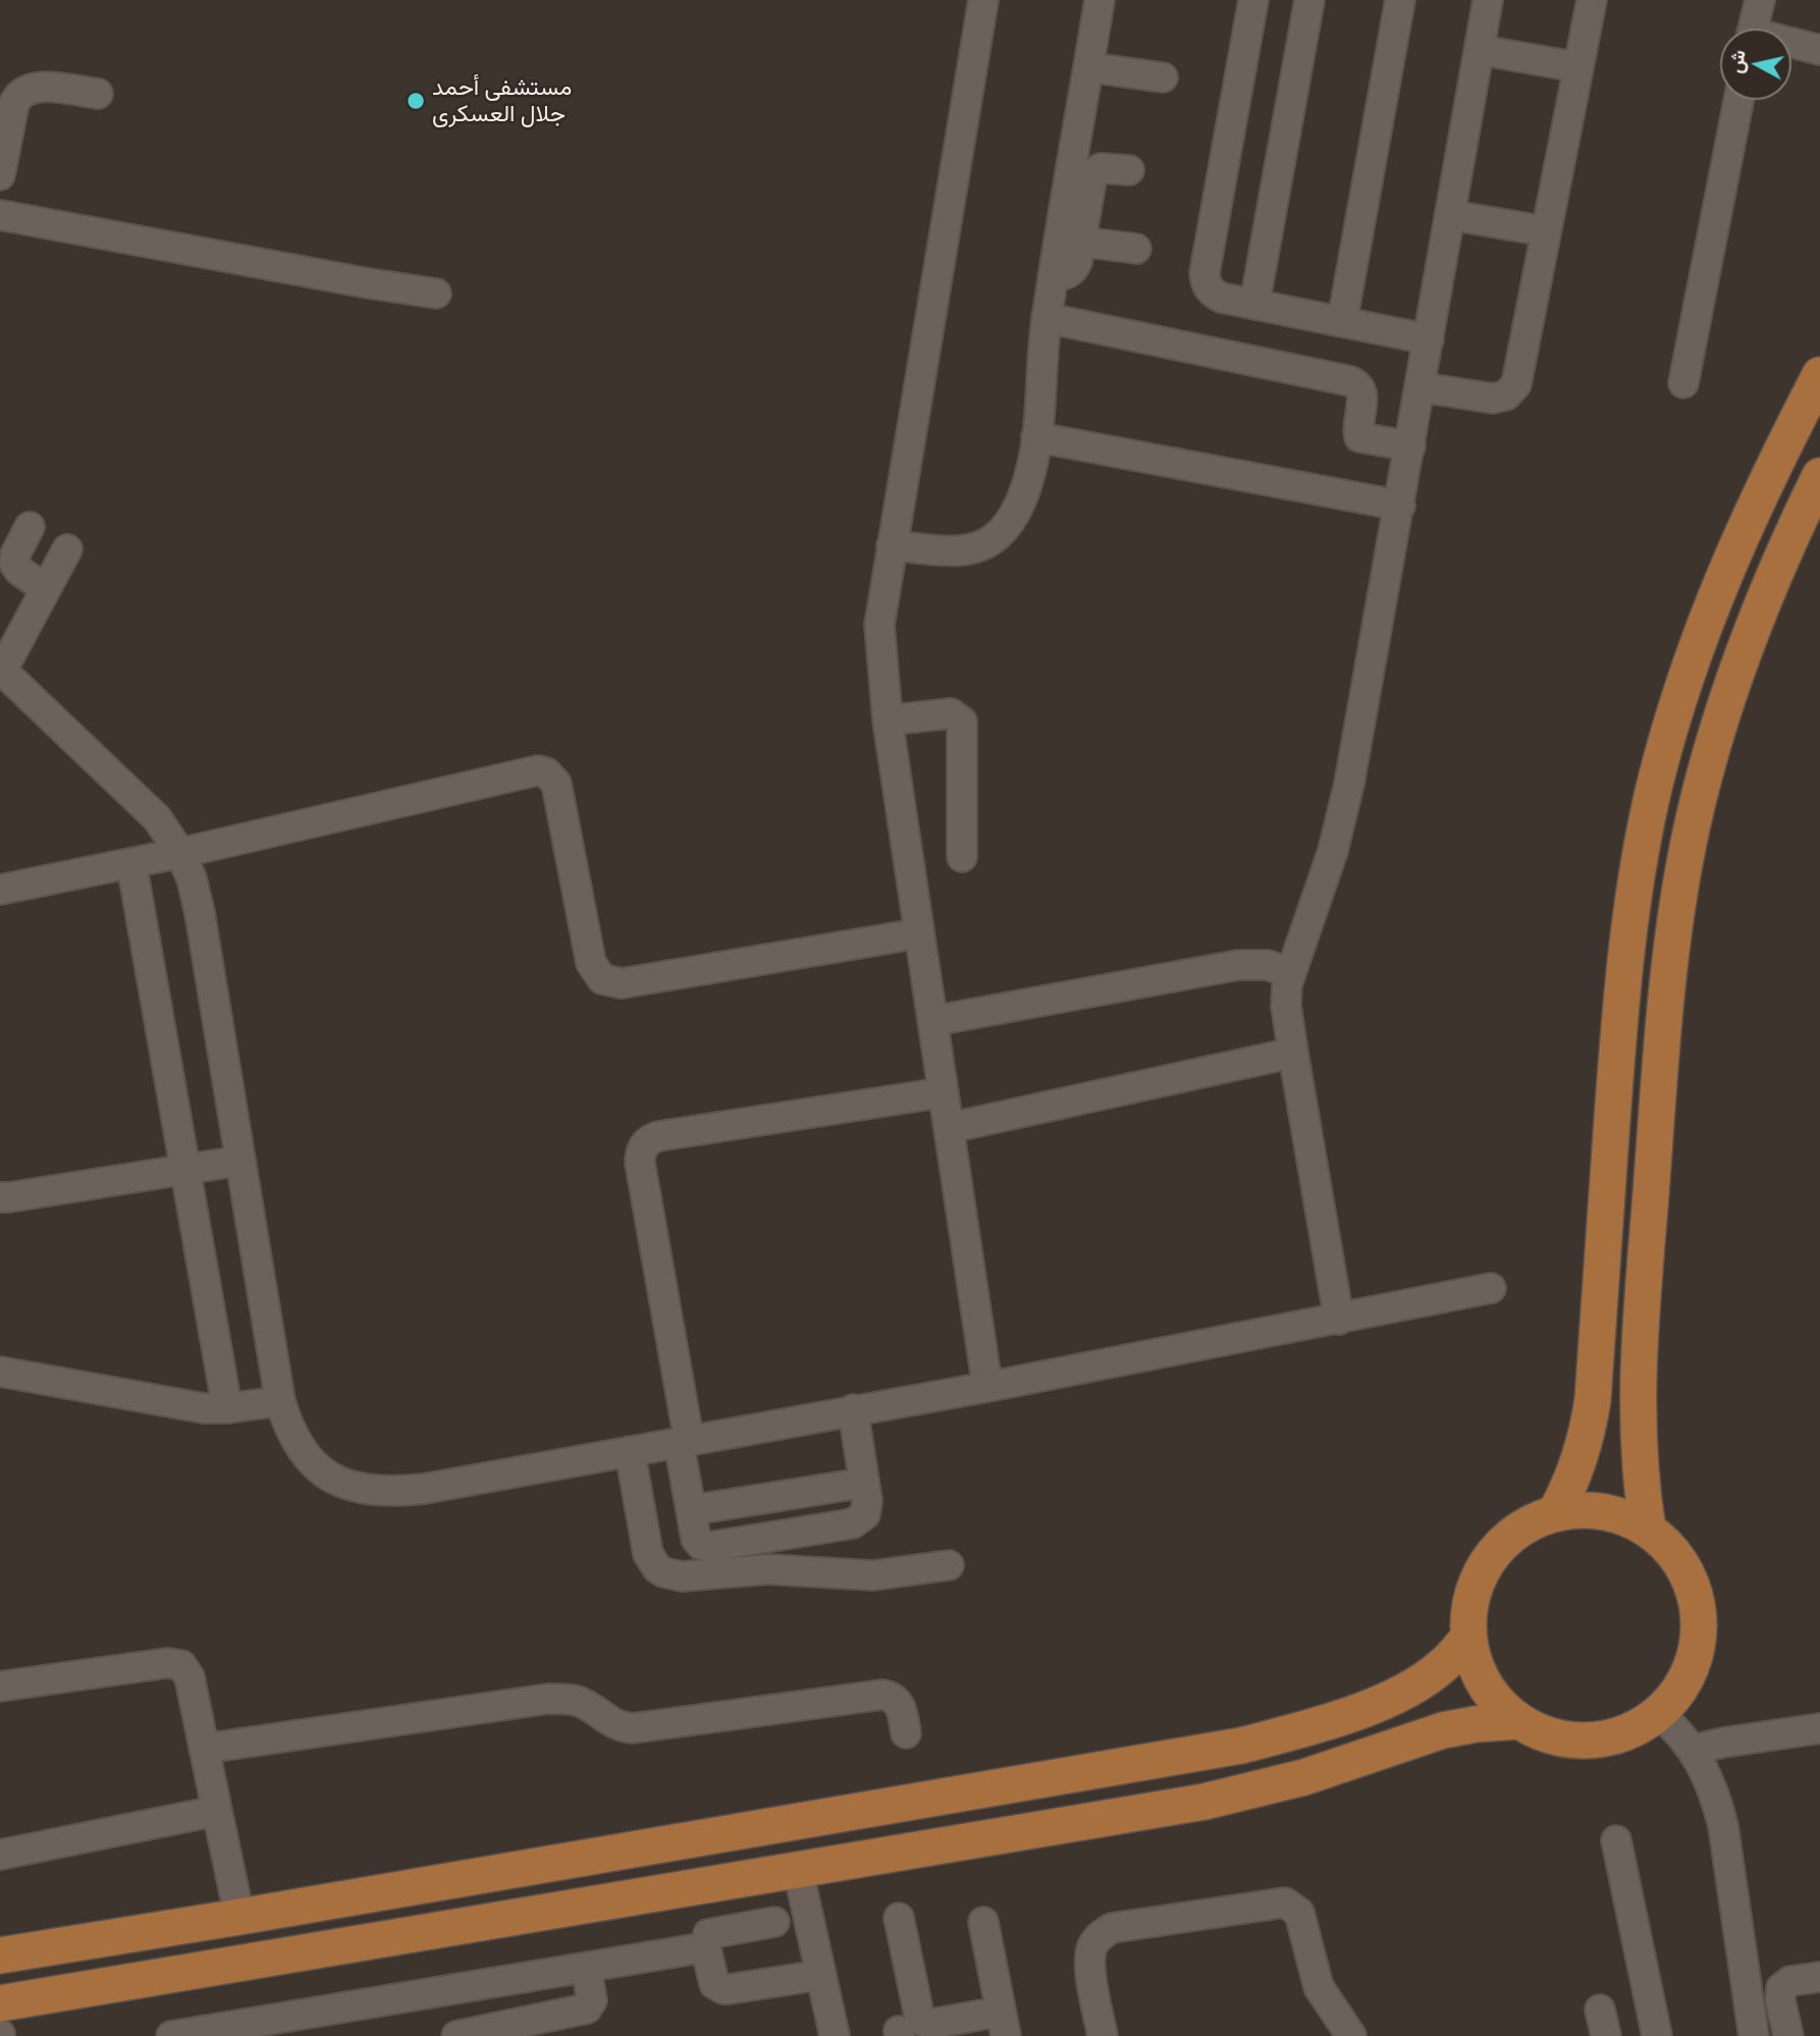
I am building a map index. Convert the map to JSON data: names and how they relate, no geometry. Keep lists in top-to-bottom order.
{
  "places": ["مستشفى أحمد جلال العسكرى"],
  "north": "left"
}
